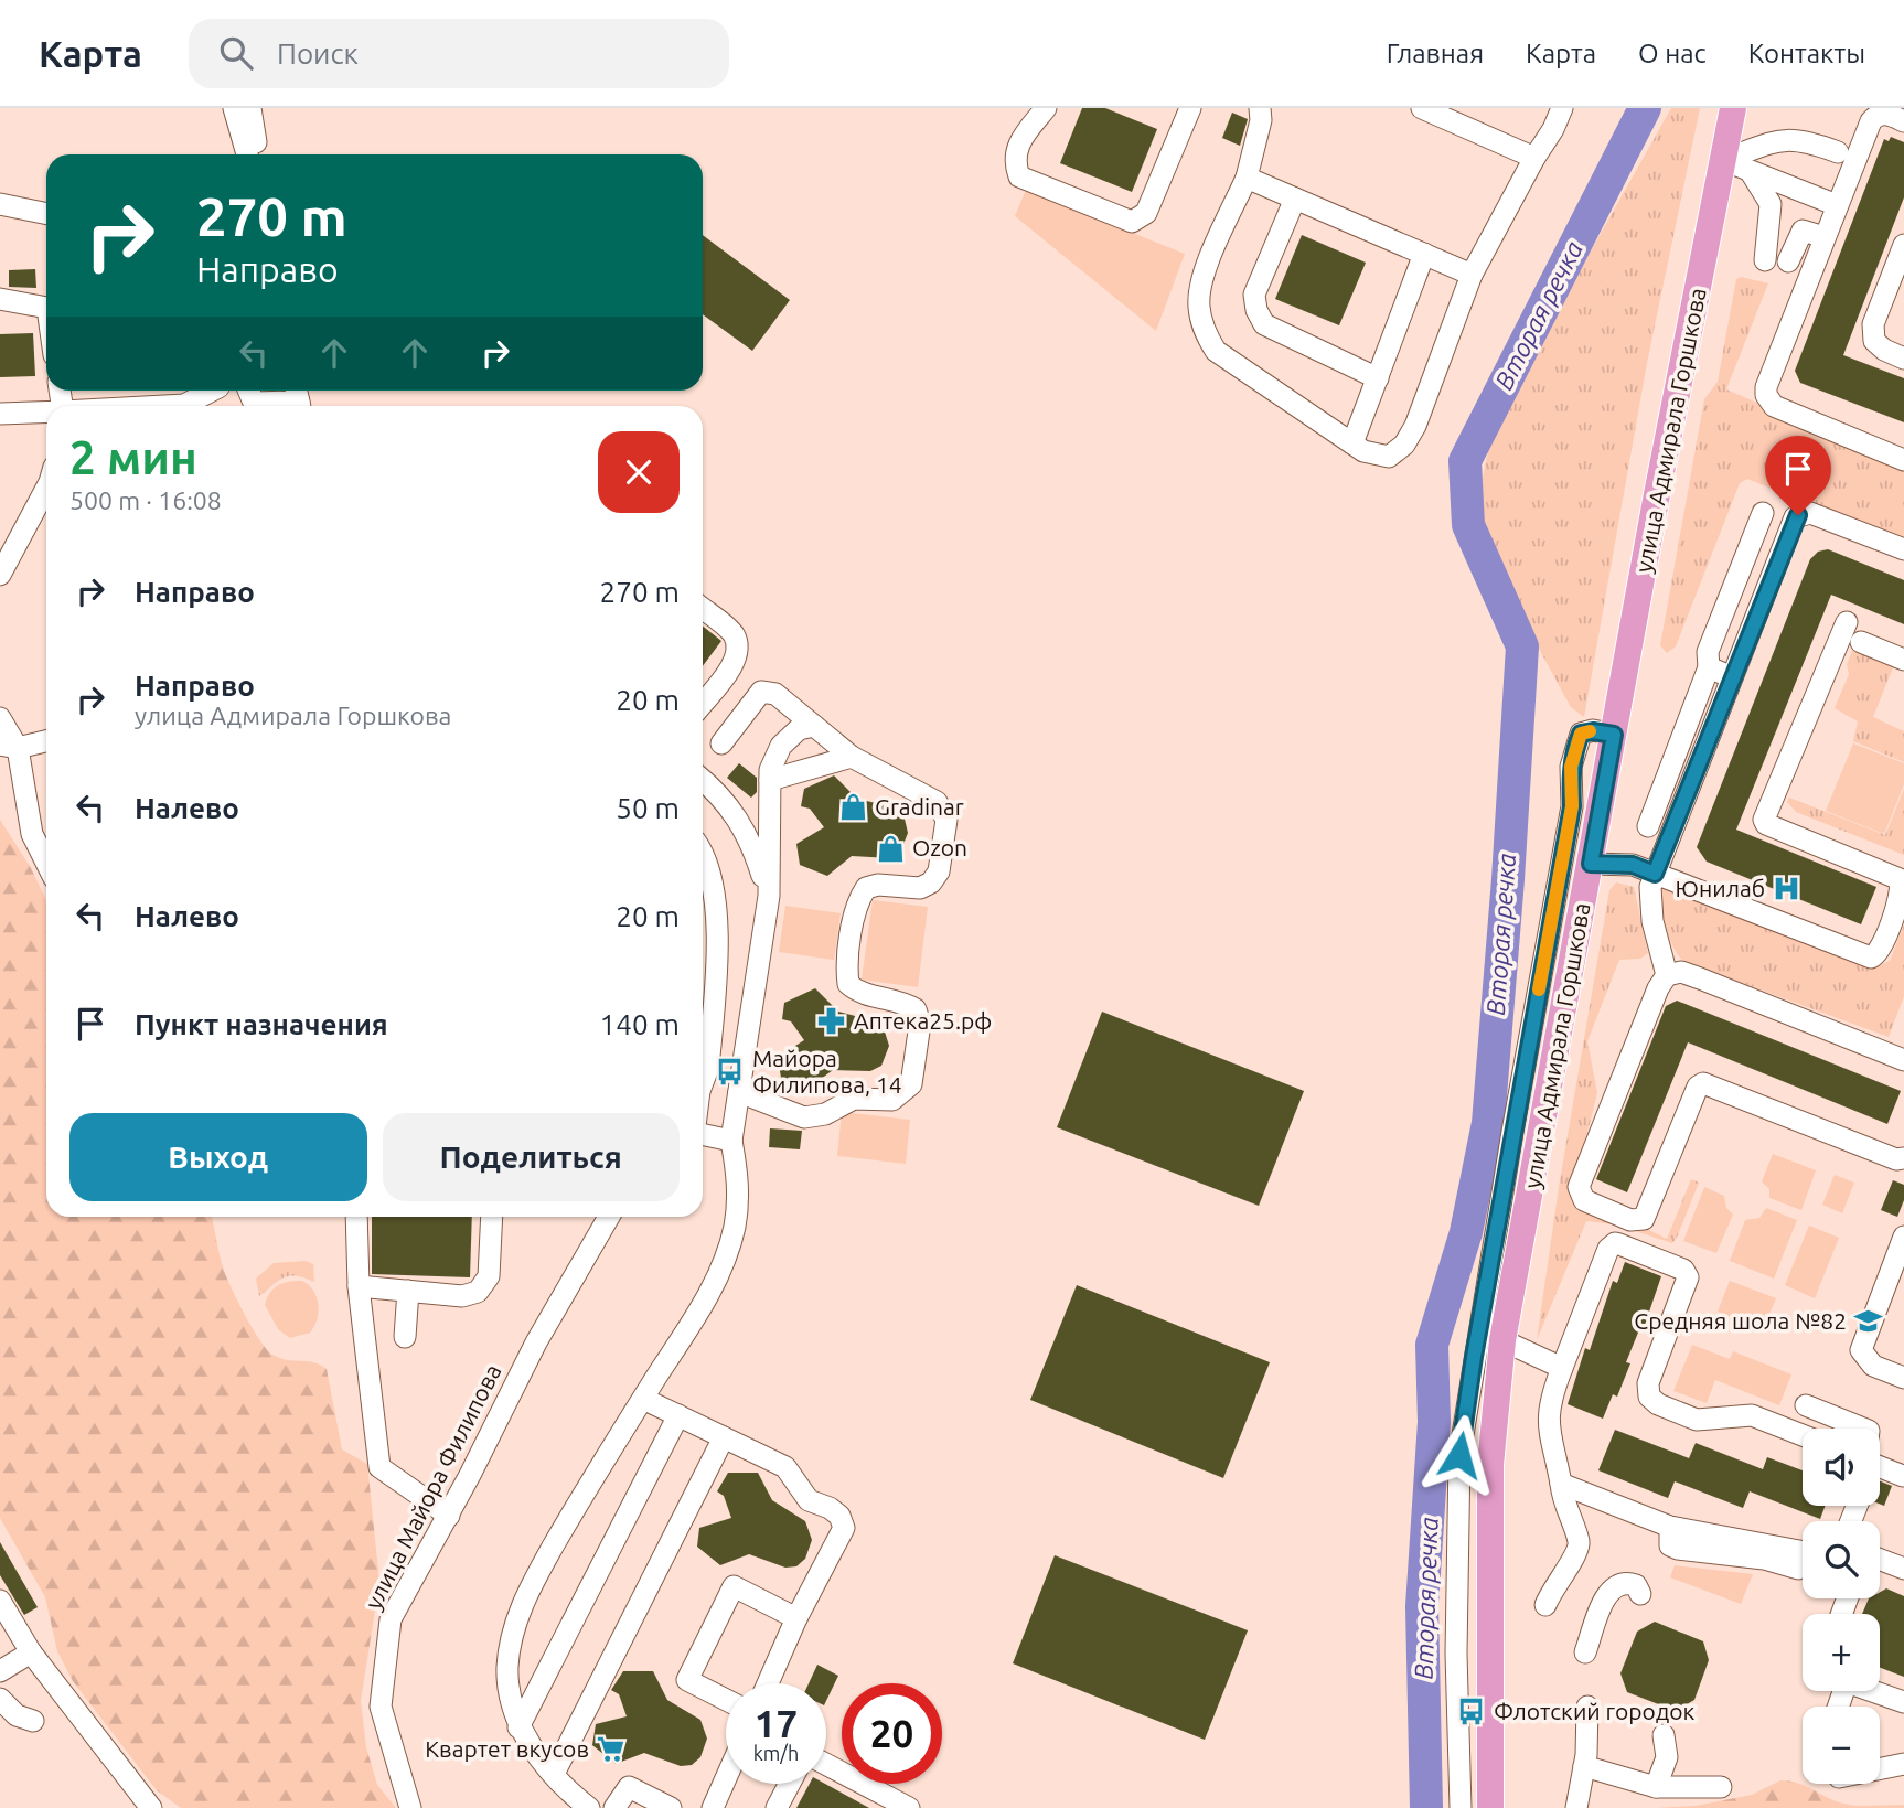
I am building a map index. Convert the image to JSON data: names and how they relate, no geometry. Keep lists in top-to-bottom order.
{
  "streets": {
    "main road": ["улица Адмирала Горшкова"],
    "street": ["улица Майора Филипова"]
  },
  "water": ["Вторая речка"],
  "places": {
    "shop": ["Gradinar", "Ozon"],
    "hospital": ["Юнилаб"],
    "pharmacy": ["Аптека25.рф"],
    "bus stop": ["Майора Филипова, 14", "Флотский городок"],
    "school or university": ["Средняя шола №82"],
    "supermarket": ["Квартет вкусов"]
  },
  "page": {
    "header": "Карта",
    "search": "Поиск",
    "nav": [
      "Главная",
      "Карта",
      "О нас",
      "Контакты"
    ],
    "turn": ["270 m", "Направо"],
    "heading": ["2 мин", "500 m · 16:08"],
    "list": [
      {
        "name": "Направо",
        "value": "270 m"
      },
      {
        "name": "Направо",
        "note": "улица Адмирала Горшкова",
        "value": "20 m"
      },
      {
        "name": "Налево",
        "value": "50 m"
      },
      {
        "name": "Налево",
        "value": "20 m"
      },
      {
        "name": "Пункт назначения",
        "value": "140 m"
      }
    ],
    "buttons": ["Выход", "Поделиться"],
    "map_buttons": ["+", "−"],
    "speed": "17 km/h",
    "limit": "20"
  }
}
